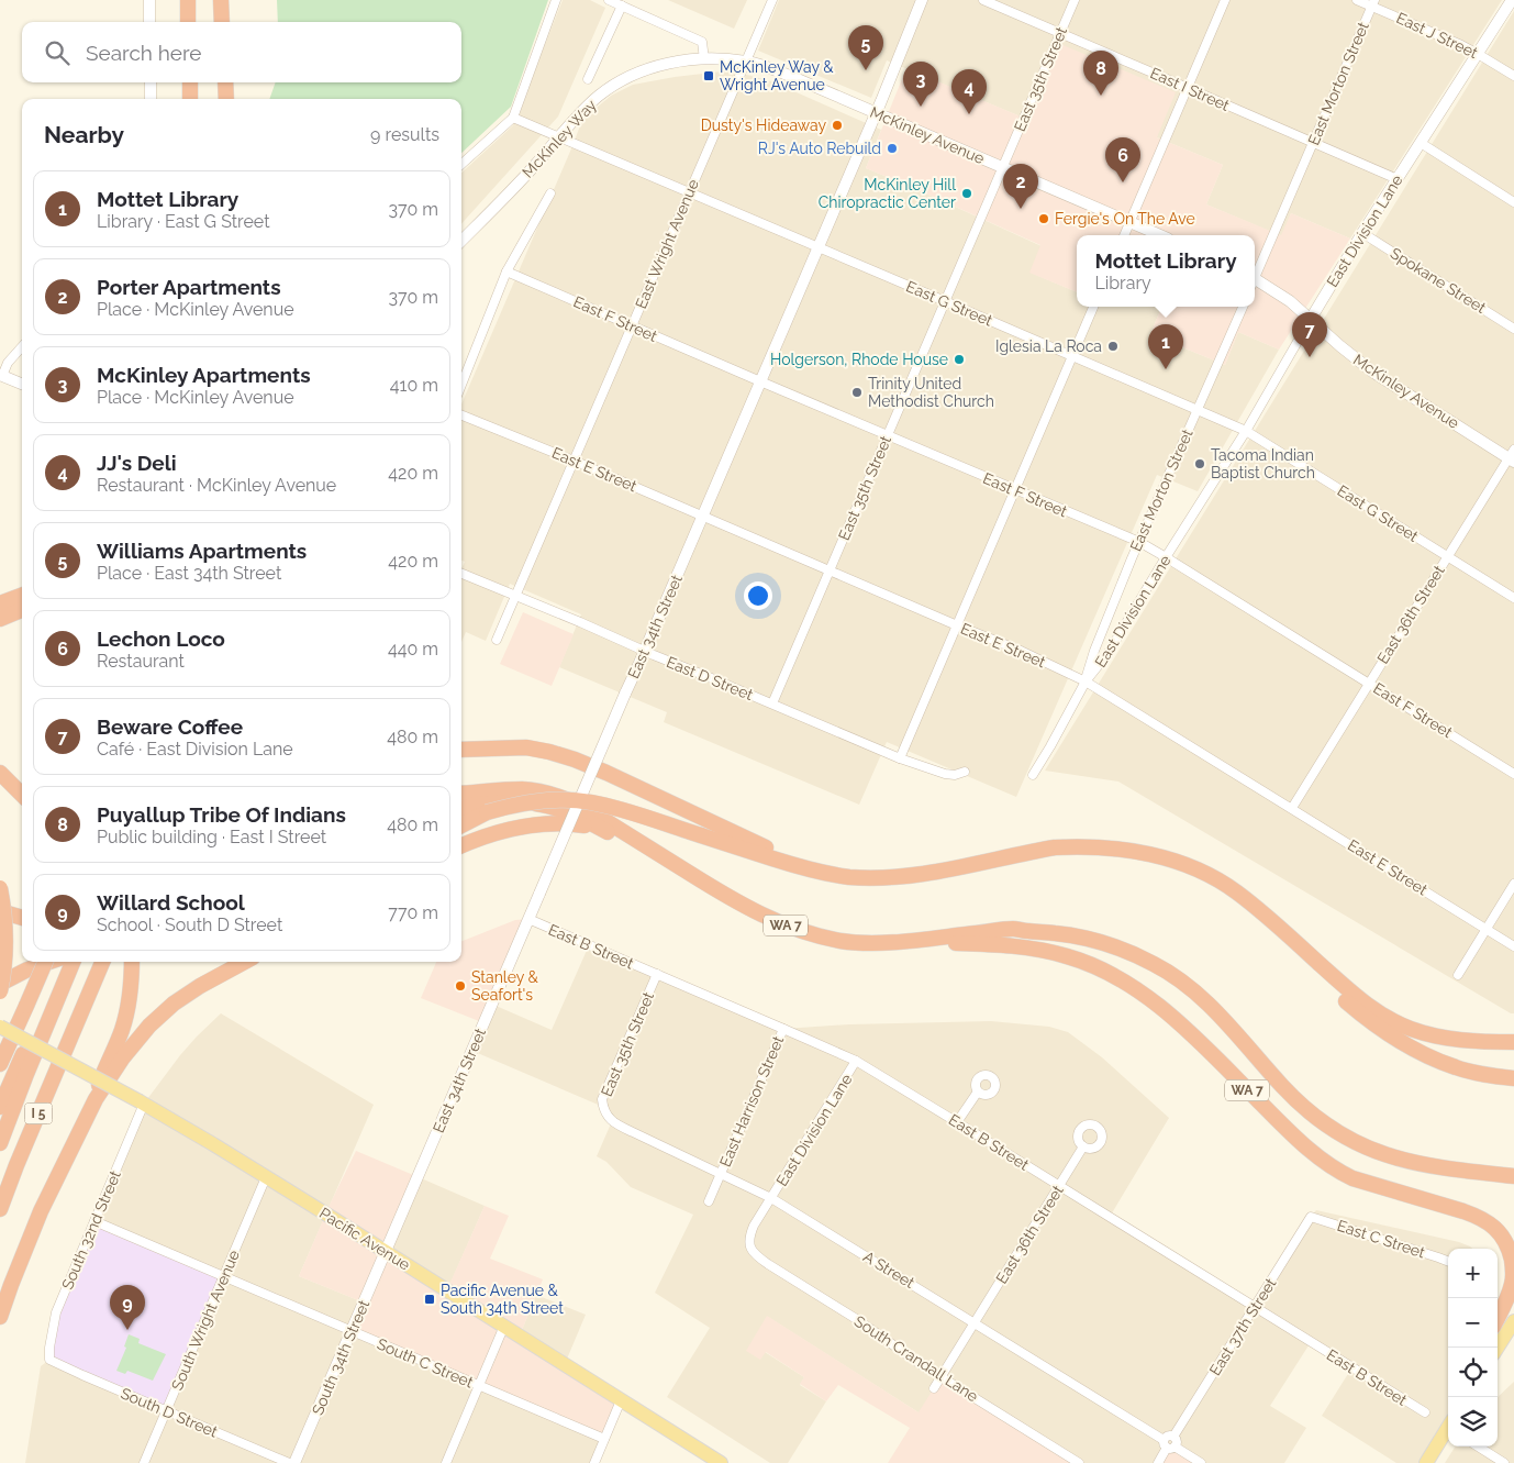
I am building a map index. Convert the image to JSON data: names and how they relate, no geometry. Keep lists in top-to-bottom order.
{
  "streets": {
    "highway": ["WA 7", "I 5"],
    "main road": ["Pacific Avenue"],
    "street": [
      "East J Street",
      "East 35th Street",
      "East Morton Street",
      "East I Street",
      "McKinley Avenue",
      "McKinley Way",
      "East Division Lane",
      "East Wright Avenue",
      "Spokane Street",
      "East G Street",
      "East F Street",
      "East E Street",
      "East 36th Street",
      "East 34th Street",
      "East D Street",
      "East B Street",
      "East Harrison Street",
      "South 32nd Street",
      "East C Street",
      "A Street",
      "South Wright Avenue",
      "East 37th Street",
      "South 34th Street",
      "South Crandall Lane",
      "South C Street",
      "South D Street"
    ]
  },
  "crossings": [
    ["East J Street", "East Morton Street"],
    ["East J Street", "East Division Lane"],
    ["East 35th Street", "East I Street"],
    ["East 35th Street", "McKinley Avenue"],
    ["East 35th Street", "East G Street"],
    ["East 35th Street", "East F Street"],
    ["East 35th Street", "East E Street"],
    ["East 35th Street", "East D Street"],
    ["East 35th Street", "East B Street"],
    ["East 35th Street", "A Street"],
    ["East Morton Street", "East I Street"],
    ["East Morton Street", "East Division Lane"],
    ["East Morton Street", "East G Street"],
    ["East Morton Street", "East F Street"],
    ["East Morton Street", "East E Street"],
    ["East I Street", "East Division Lane"],
    ["McKinley Avenue", "McKinley Way"],
    ["McKinley Avenue", "East Division Lane"],
    ["McKinley Avenue", "East Wright Avenue"],
    ["McKinley Avenue", "East 36th Street"],
    ["McKinley Avenue", "East 34th Street"],
    ["McKinley Way", "East Wright Avenue"],
    ["McKinley Way", "East G Street"],
    ["East Division Lane", "Spokane Street"],
    ["East Division Lane", "East G Street"],
    ["East Division Lane", "East F Street"],
    ["East Division Lane", "East E Street"],
    ["East Division Lane", "East B Street"],
    ["East Division Lane", "A Street"],
    ["East Division Lane", "South Crandall Lane"],
    ["East Wright Avenue", "East G Street"],
    ["East Wright Avenue", "East F Street"],
    ["East Wright Avenue", "East E Street"],
    ["East Wright Avenue", "East D Street"],
    ["East G Street", "East 36th Street"],
    ["East G Street", "East 34th Street"],
    ["East F Street", "East 36th Street"],
    ["East F Street", "East 34th Street"],
    ["East E Street", "East 36th Street"],
    ["East E Street", "East 34th Street"],
    ["East 36th Street", "East B Street"],
    ["East 36th Street", "A Street"],
    ["East 36th Street", "South Crandall Lane"],
    ["East 34th Street", "East D Street"],
    ["East 34th Street", "East B Street"],
    ["East 34th Street", "Pacific Avenue"],
    ["East 34th Street", "South 34th Street"],
    ["East B Street", "East Harrison Street"],
    ["East B Street", "East 37th Street"],
    ["East Harrison Street", "A Street"],
    ["South 32nd Street", "Pacific Avenue"],
    ["South 32nd Street", "South C Street"],
    ["South 32nd Street", "South D Street"],
    ["Pacific Avenue", "South Wright Avenue"],
    ["Pacific Avenue", "South 34th Street"],
    ["East C Street", "East 37th Street"],
    ["A Street", "East 37th Street"],
    ["South Wright Avenue", "South C Street"],
    ["South Wright Avenue", "South D Street"],
    ["South 34th Street", "South C Street"]
  ],
  "places": {
    "transit": ["McKinley Way & Wright Avenue", "Pacific Avenue & South 34th Street"],
    "other": [
      "Dusty's Hideaway",
      "RJ's Auto Rebuild",
      "McKinley Hill Chiropractic Center",
      "Fergie's On The Ave",
      "Iglesia La Roca",
      "Holgerson, Rhode House",
      "Trinity United Methodist Church",
      "Tacoma Indian Baptist Church",
      "Stanley & Seafort's"
    ]
  },
  "page": {
    "search": "Search here",
    "pins": [
      "5",
      "8",
      "3",
      "4",
      "6",
      "2",
      "7",
      "1",
      "9"
    ],
    "heading": ["Nearby", "9 results"],
    "list": [
      {
        "mark": "1",
        "name": "Mottet Library",
        "note": "Library · East G Street",
        "value": "370 m"
      },
      {
        "mark": "2",
        "name": "Porter Apartments",
        "note": "Place · McKinley Avenue",
        "value": "370 m"
      },
      {
        "mark": "3",
        "name": "McKinley Apartments",
        "note": "Place · McKinley Avenue",
        "value": "410 m"
      },
      {
        "mark": "4",
        "name": "JJ's Deli",
        "note": "Restaurant · McKinley Avenue",
        "value": "420 m"
      },
      {
        "mark": "5",
        "name": "Williams Apartments",
        "note": "Place · East 34th Street",
        "value": "420 m"
      },
      {
        "mark": "6",
        "name": "Lechon Loco",
        "note": "Restaurant",
        "value": "440 m"
      },
      {
        "mark": "7",
        "name": "Beware Coffee",
        "note": "Café · East Division Lane",
        "value": "480 m"
      },
      {
        "mark": "8",
        "name": "Puyallup Tribe Of Indians",
        "note": "Public building · East I Street",
        "value": "480 m"
      },
      {
        "mark": "9",
        "name": "Willard School",
        "note": "School · South D Street",
        "value": "770 m"
      }
    ],
    "popup": ["Mottet Library", "Library"],
    "map_buttons": ["+", "−"]
  }
}
